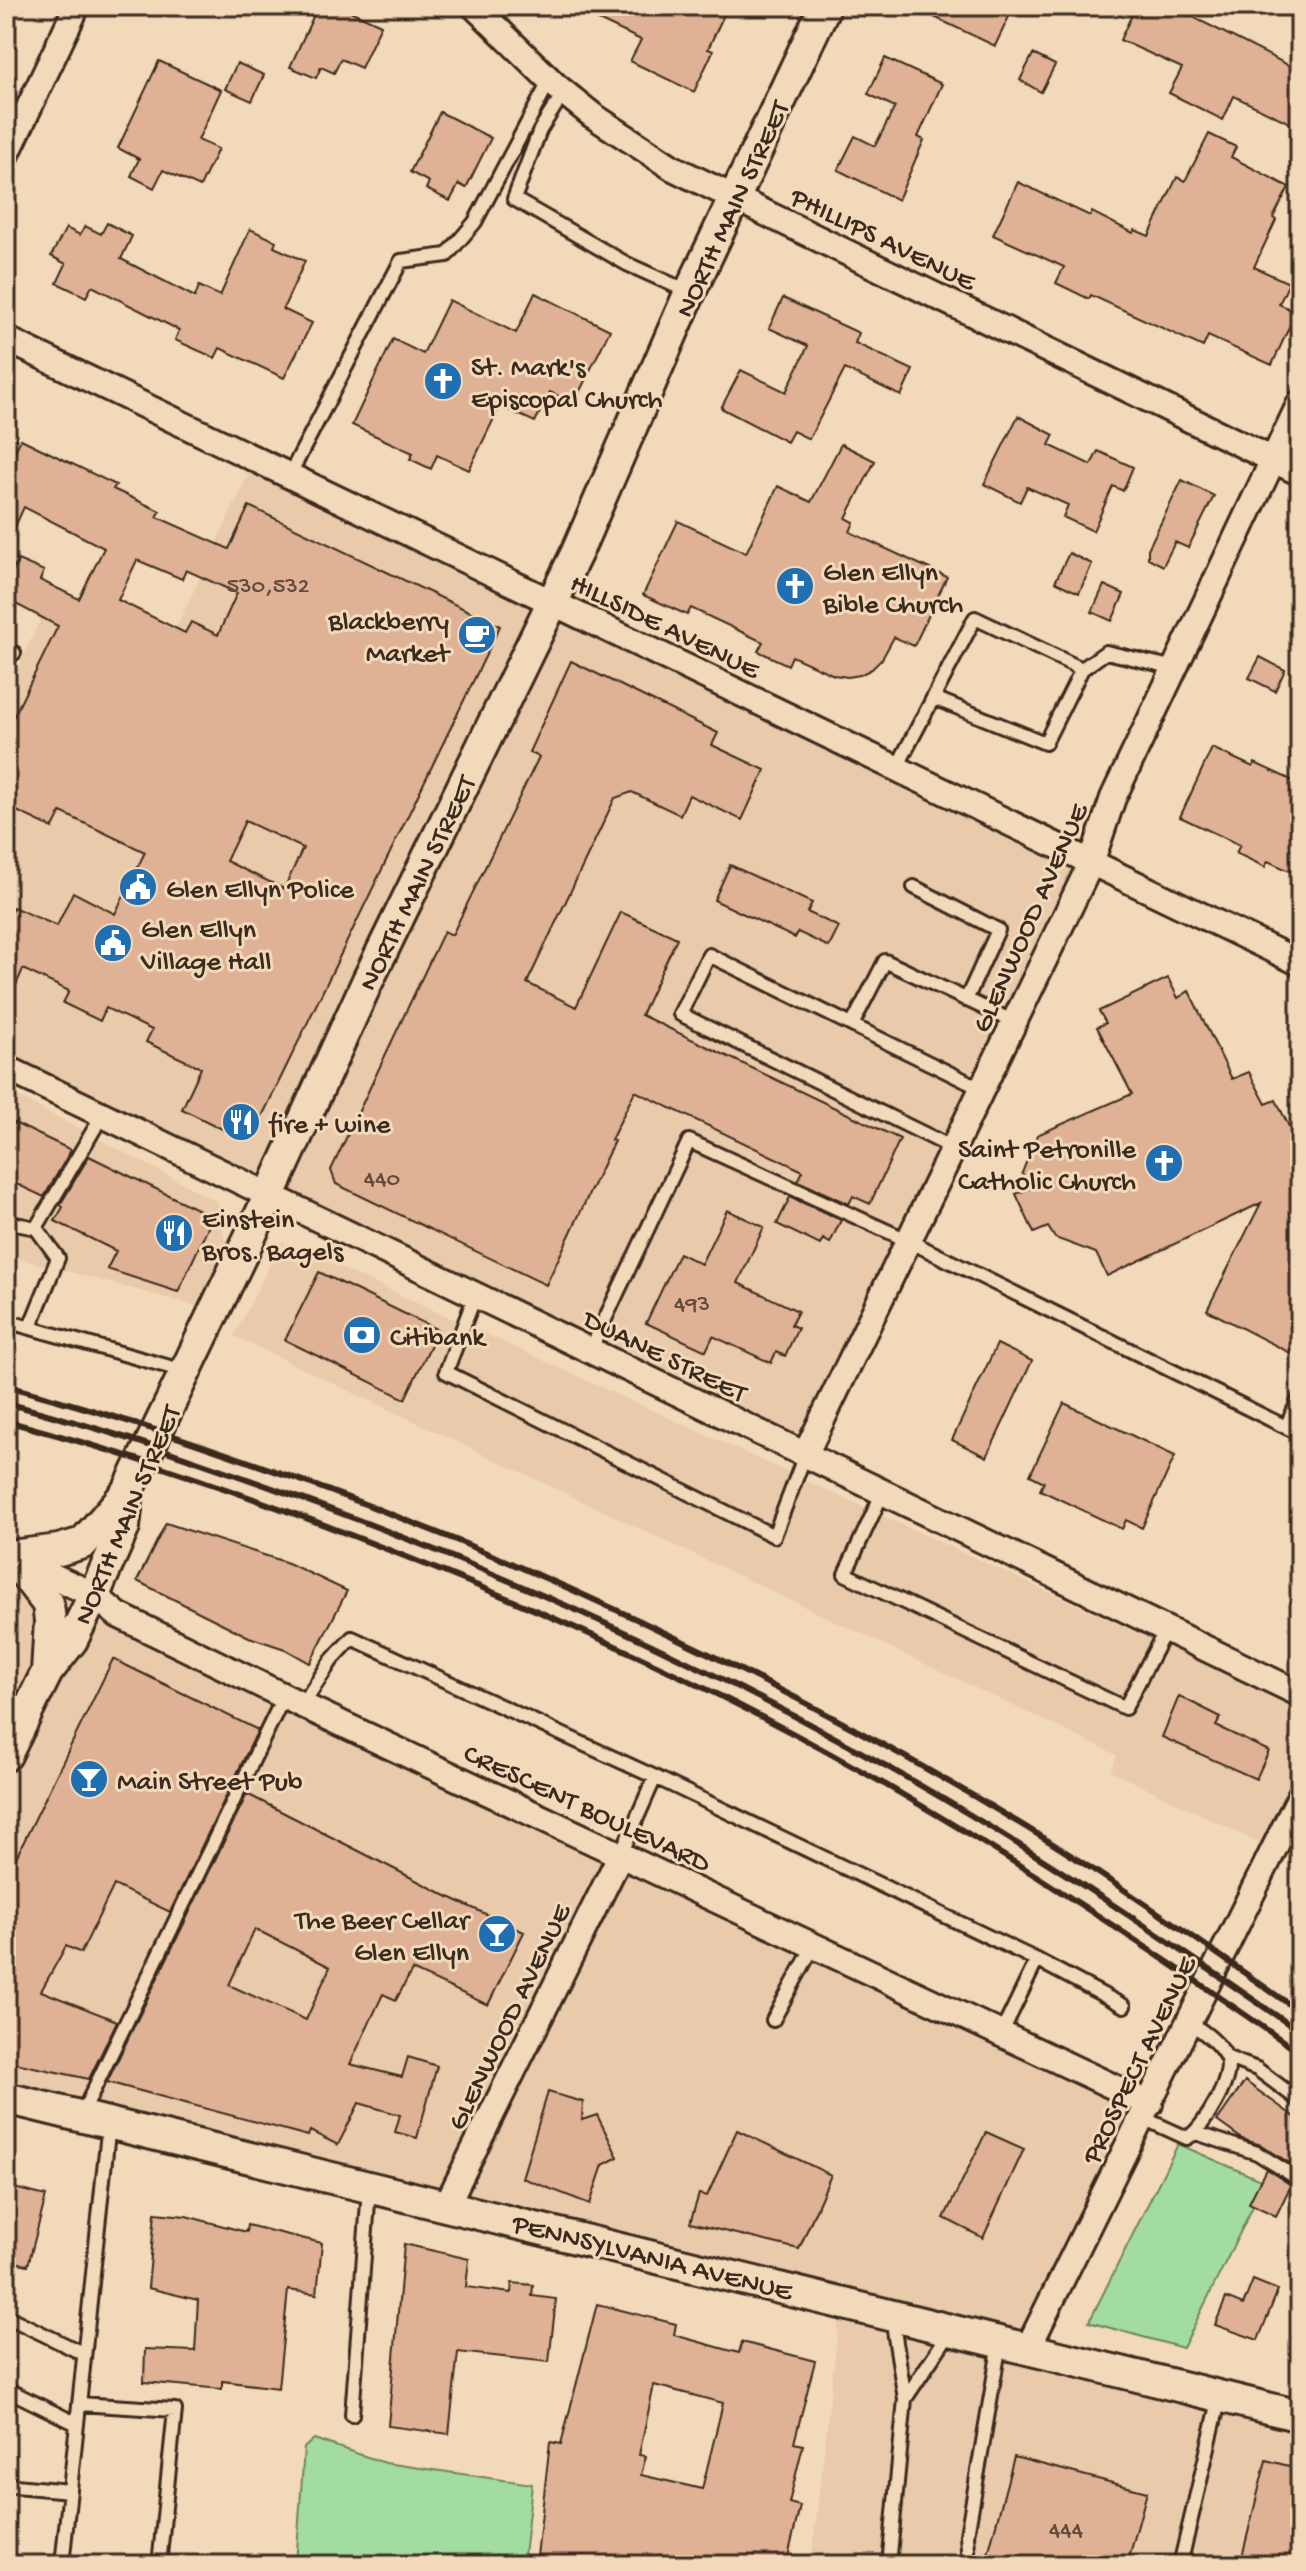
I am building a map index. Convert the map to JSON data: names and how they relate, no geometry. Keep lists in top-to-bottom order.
{
  "streets": {
    "street": [
      "NORTH MAIN STREET",
      "PHILLIPS AVENUE",
      "HILLSIDE AVENUE",
      "GLENWOOD AVENUE",
      "DUANE STREET",
      "CRESCENT BOULEVARD",
      "PROSPECT AVENUE",
      "PENNSYLVANIA AVENUE"
    ]
  },
  "crossings": [
    ["NORTH MAIN STREET", "PHILLIPS AVENUE"],
    ["NORTH MAIN STREET", "HILLSIDE AVENUE"],
    ["NORTH MAIN STREET", "DUANE STREET"],
    ["NORTH MAIN STREET", "CRESCENT BOULEVARD"],
    ["PHILLIPS AVENUE", "GLENWOOD AVENUE"],
    ["HILLSIDE AVENUE", "GLENWOOD AVENUE"],
    ["GLENWOOD AVENUE", "DUANE STREET"],
    ["GLENWOOD AVENUE", "CRESCENT BOULEVARD"],
    ["GLENWOOD AVENUE", "PENNSYLVANIA AVENUE"],
    ["CRESCENT BOULEVARD", "PROSPECT AVENUE"],
    ["PROSPECT AVENUE", "PENNSYLVANIA AVENUE"]
  ],
  "places": {
    "church": ["St. Mark's Episcopal Church", "Glen Ellyn Bible Church", "Saint Petronille Catholic Church"],
    "cafe": ["Blackberry Market"],
    "public building": ["Glen Ellyn Police", "Glen Ellyn Village Hall"],
    "restaurant": ["fire + wine", "Einstein Bros. Bagels"],
    "bank": ["Citibank"],
    "bar": ["Main Street Pub", "The Beer Cellar Glen Ellyn"]
  },
  "house_numbers": [
    "530,532",
    "440",
    "493",
    "444"
  ]
}
